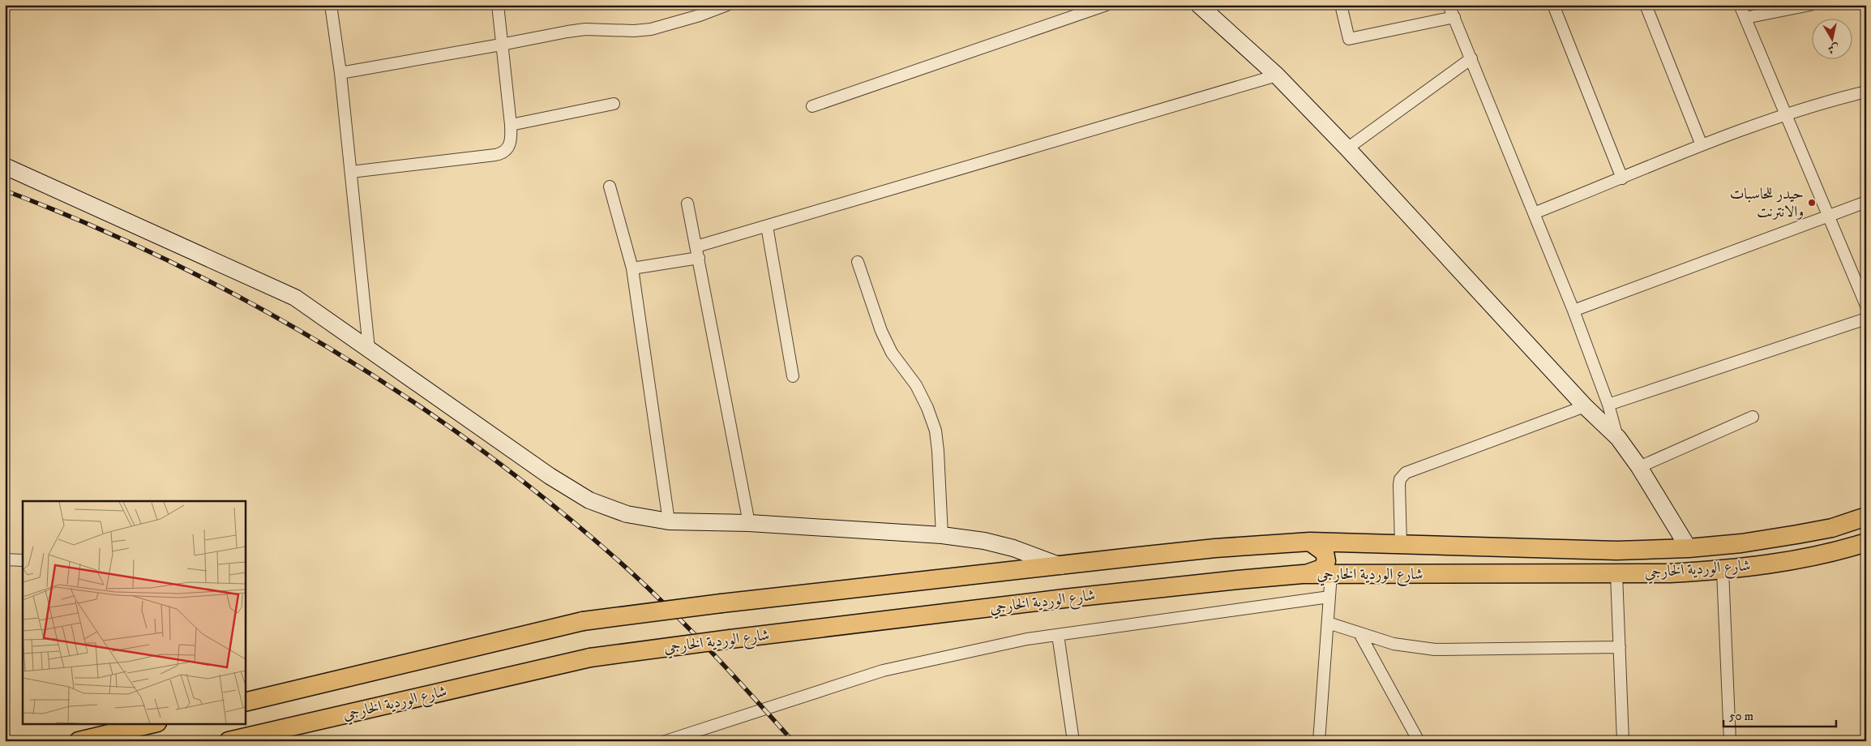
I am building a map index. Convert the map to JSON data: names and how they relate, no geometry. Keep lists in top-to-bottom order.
{
  "streets": {
    "main road": ["شارع الوردية الخارجي"]
  },
  "places": ["حيدر للحاسبات والانترنت"],
  "scale_bar": "50 m",
  "north": "bottom"
}
